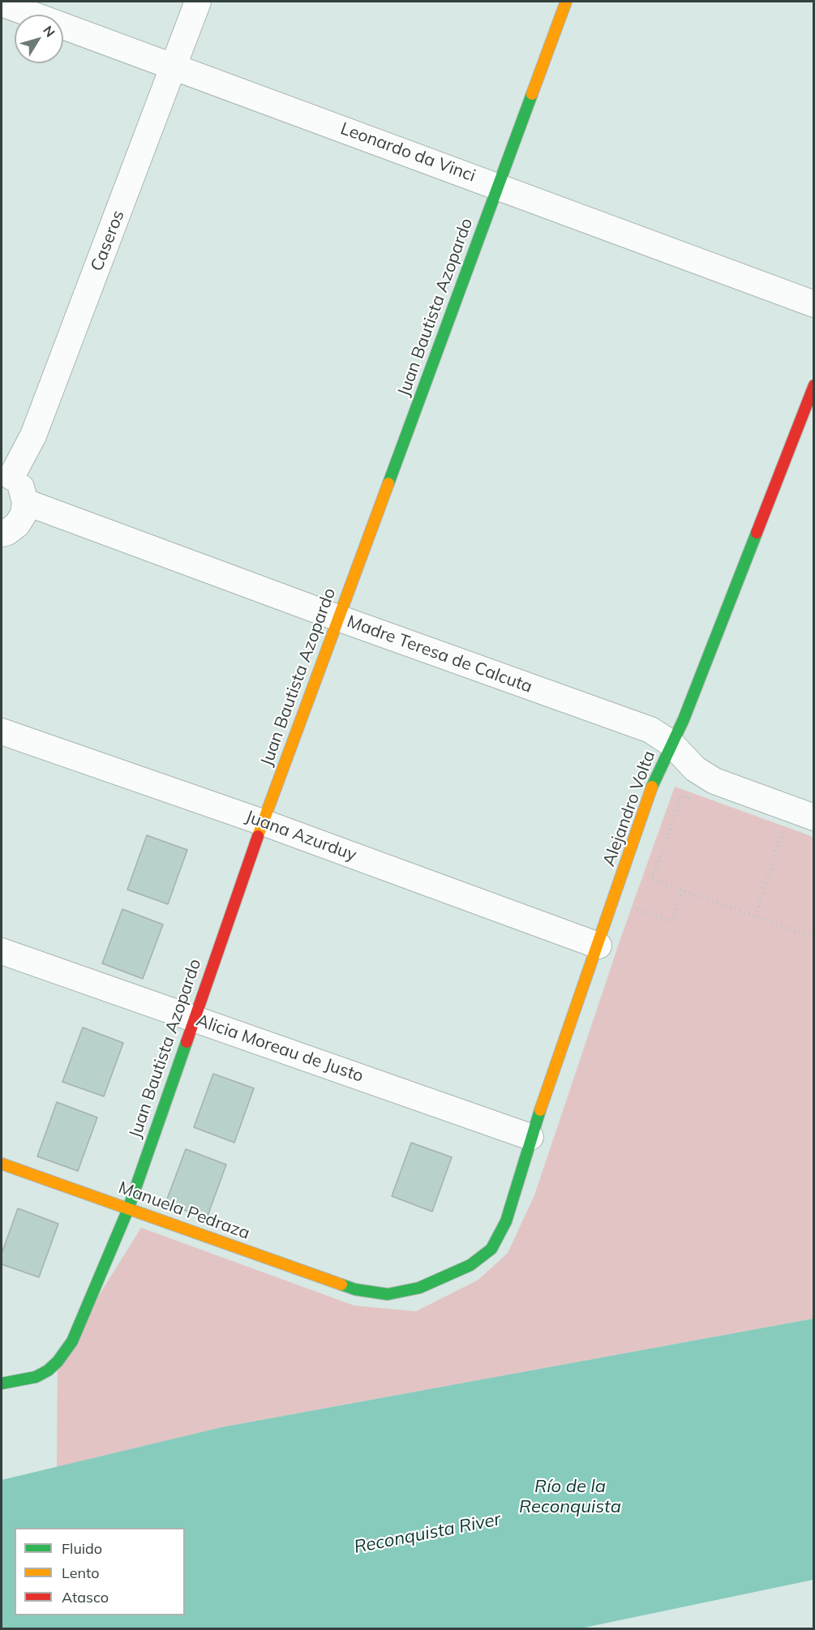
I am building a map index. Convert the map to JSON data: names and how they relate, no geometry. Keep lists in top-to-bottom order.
{
  "streets": {
    "street": [
      "Leonardo da Vinci",
      "Caseros",
      "Juan Bautista Azopardo",
      "Madre Teresa de Calcuta",
      "Alejandro Volta",
      "Juana Azurduy",
      "Alicia Moreau de Justo",
      "Manuela Pedraza"
    ]
  },
  "crossings": [
    ["Leonardo da Vinci", "Caseros"],
    ["Leonardo da Vinci", "Juan Bautista Azopardo"],
    ["Juan Bautista Azopardo", "Madre Teresa de Calcuta"],
    ["Juan Bautista Azopardo", "Juana Azurduy"],
    ["Juan Bautista Azopardo", "Alicia Moreau de Justo"],
    ["Juan Bautista Azopardo", "Manuela Pedraza"],
    ["Madre Teresa de Calcuta", "Alejandro Volta"],
    ["Alejandro Volta", "Juana Azurduy"],
    ["Alejandro Volta", "Alicia Moreau de Justo"],
    ["Alejandro Volta", "Manuela Pedraza"]
  ],
  "water": ["Río de la Reconquista", "Reconquista River"],
  "legend": ["Fluido", "Lento", "Atasco"],
  "north": "top right"
}
